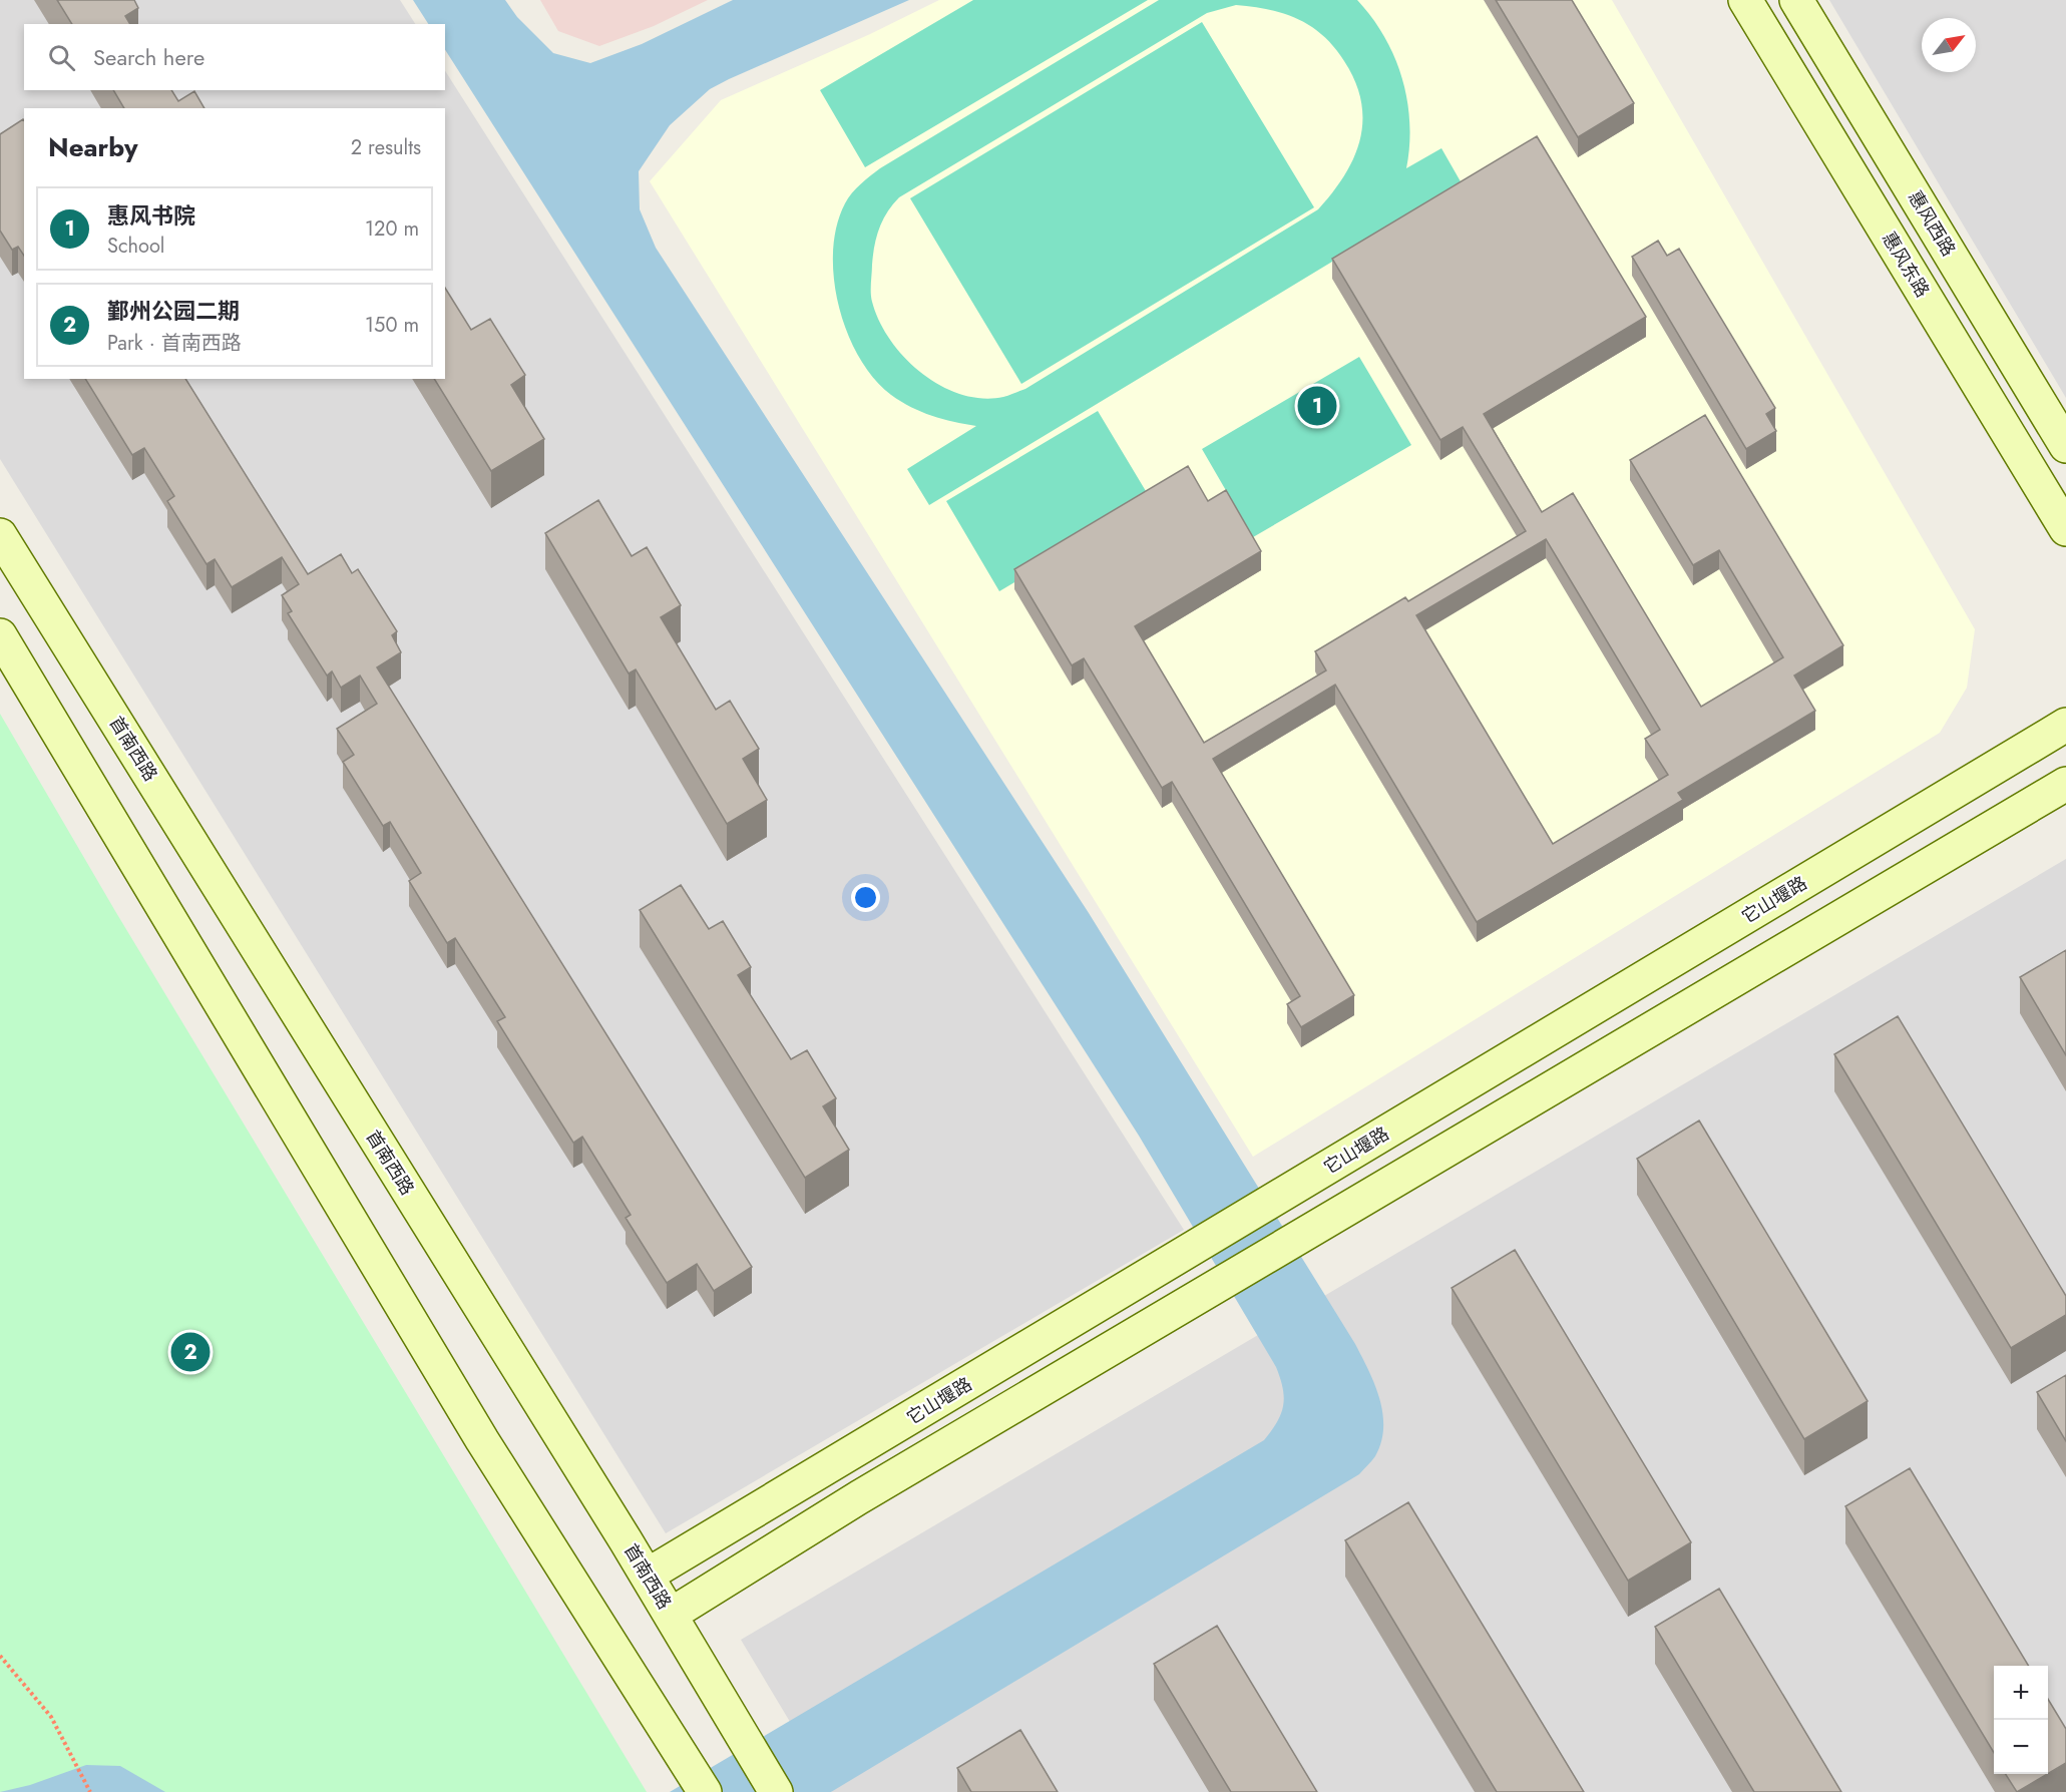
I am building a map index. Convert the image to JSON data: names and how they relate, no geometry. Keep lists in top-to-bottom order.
{
  "streets": {
    "street": [
      "惠风西路",
      "惠风东路",
      "首南西路",
      "它山堰路"
    ]
  },
  "crossings": [
    ["首南西路", "它山堰路"]
  ],
  "north": "top right",
  "page": {
    "search": "Search here",
    "heading": ["Nearby", "2 results"],
    "list": [
      {
        "mark": "1",
        "name": "惠风书院",
        "note": "School",
        "value": "120 m"
      },
      {
        "mark": "2",
        "name": "鄞州公园二期",
        "note": "Park · 首南西路",
        "value": "150 m"
      }
    ],
    "pins": ["1", "2"],
    "map_buttons": ["+", "−"]
  }
}
